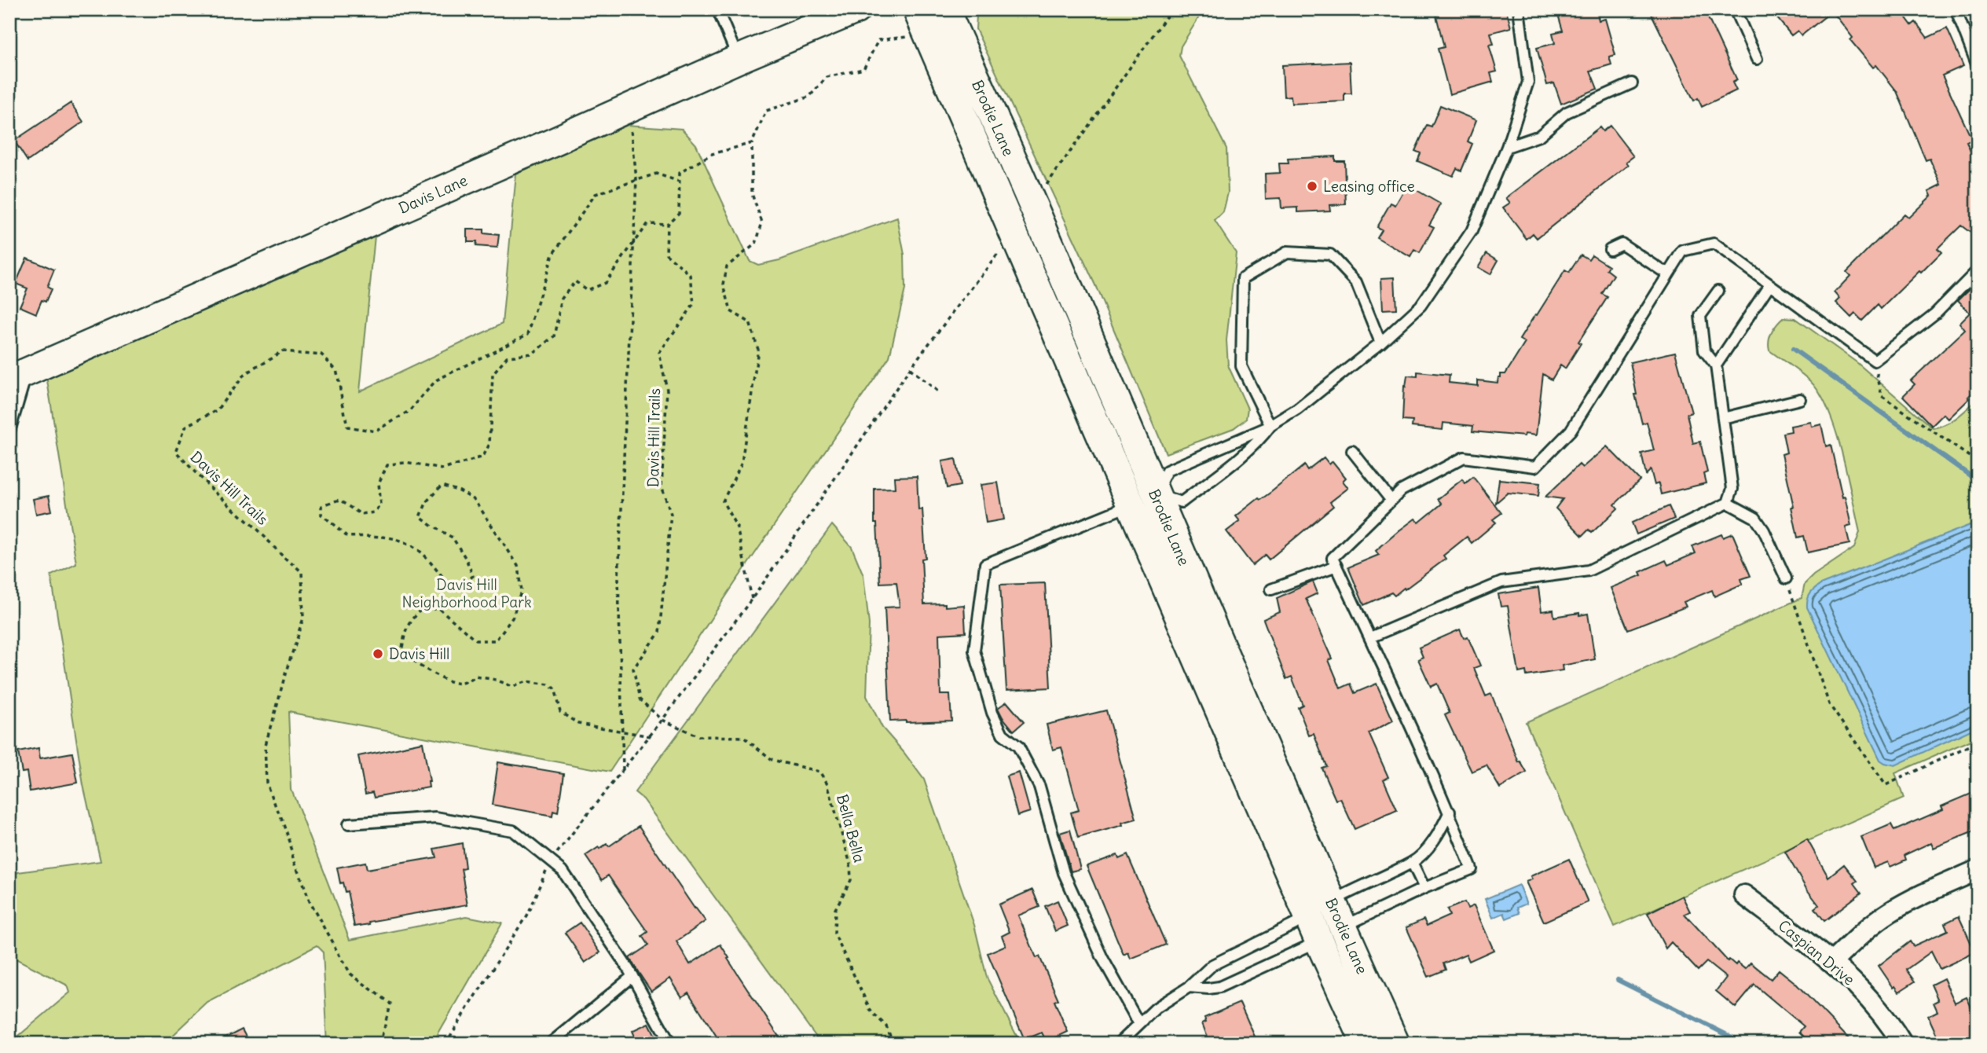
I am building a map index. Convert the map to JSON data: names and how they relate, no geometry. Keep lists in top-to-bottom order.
{
  "streets": {
    "main road": ["Brodie Lane", "Davis Lane"],
    "street": ["Caspian Drive"],
    "path": ["Davis Hill Trails", "Bella Bella"]
  },
  "crossings": [
    ["Davis Hill Trails", "Bella Bella"]
  ],
  "parks": ["Davis Hill Neighborhood Park"],
  "places": ["Leasing office", "Davis Hill"]
}
